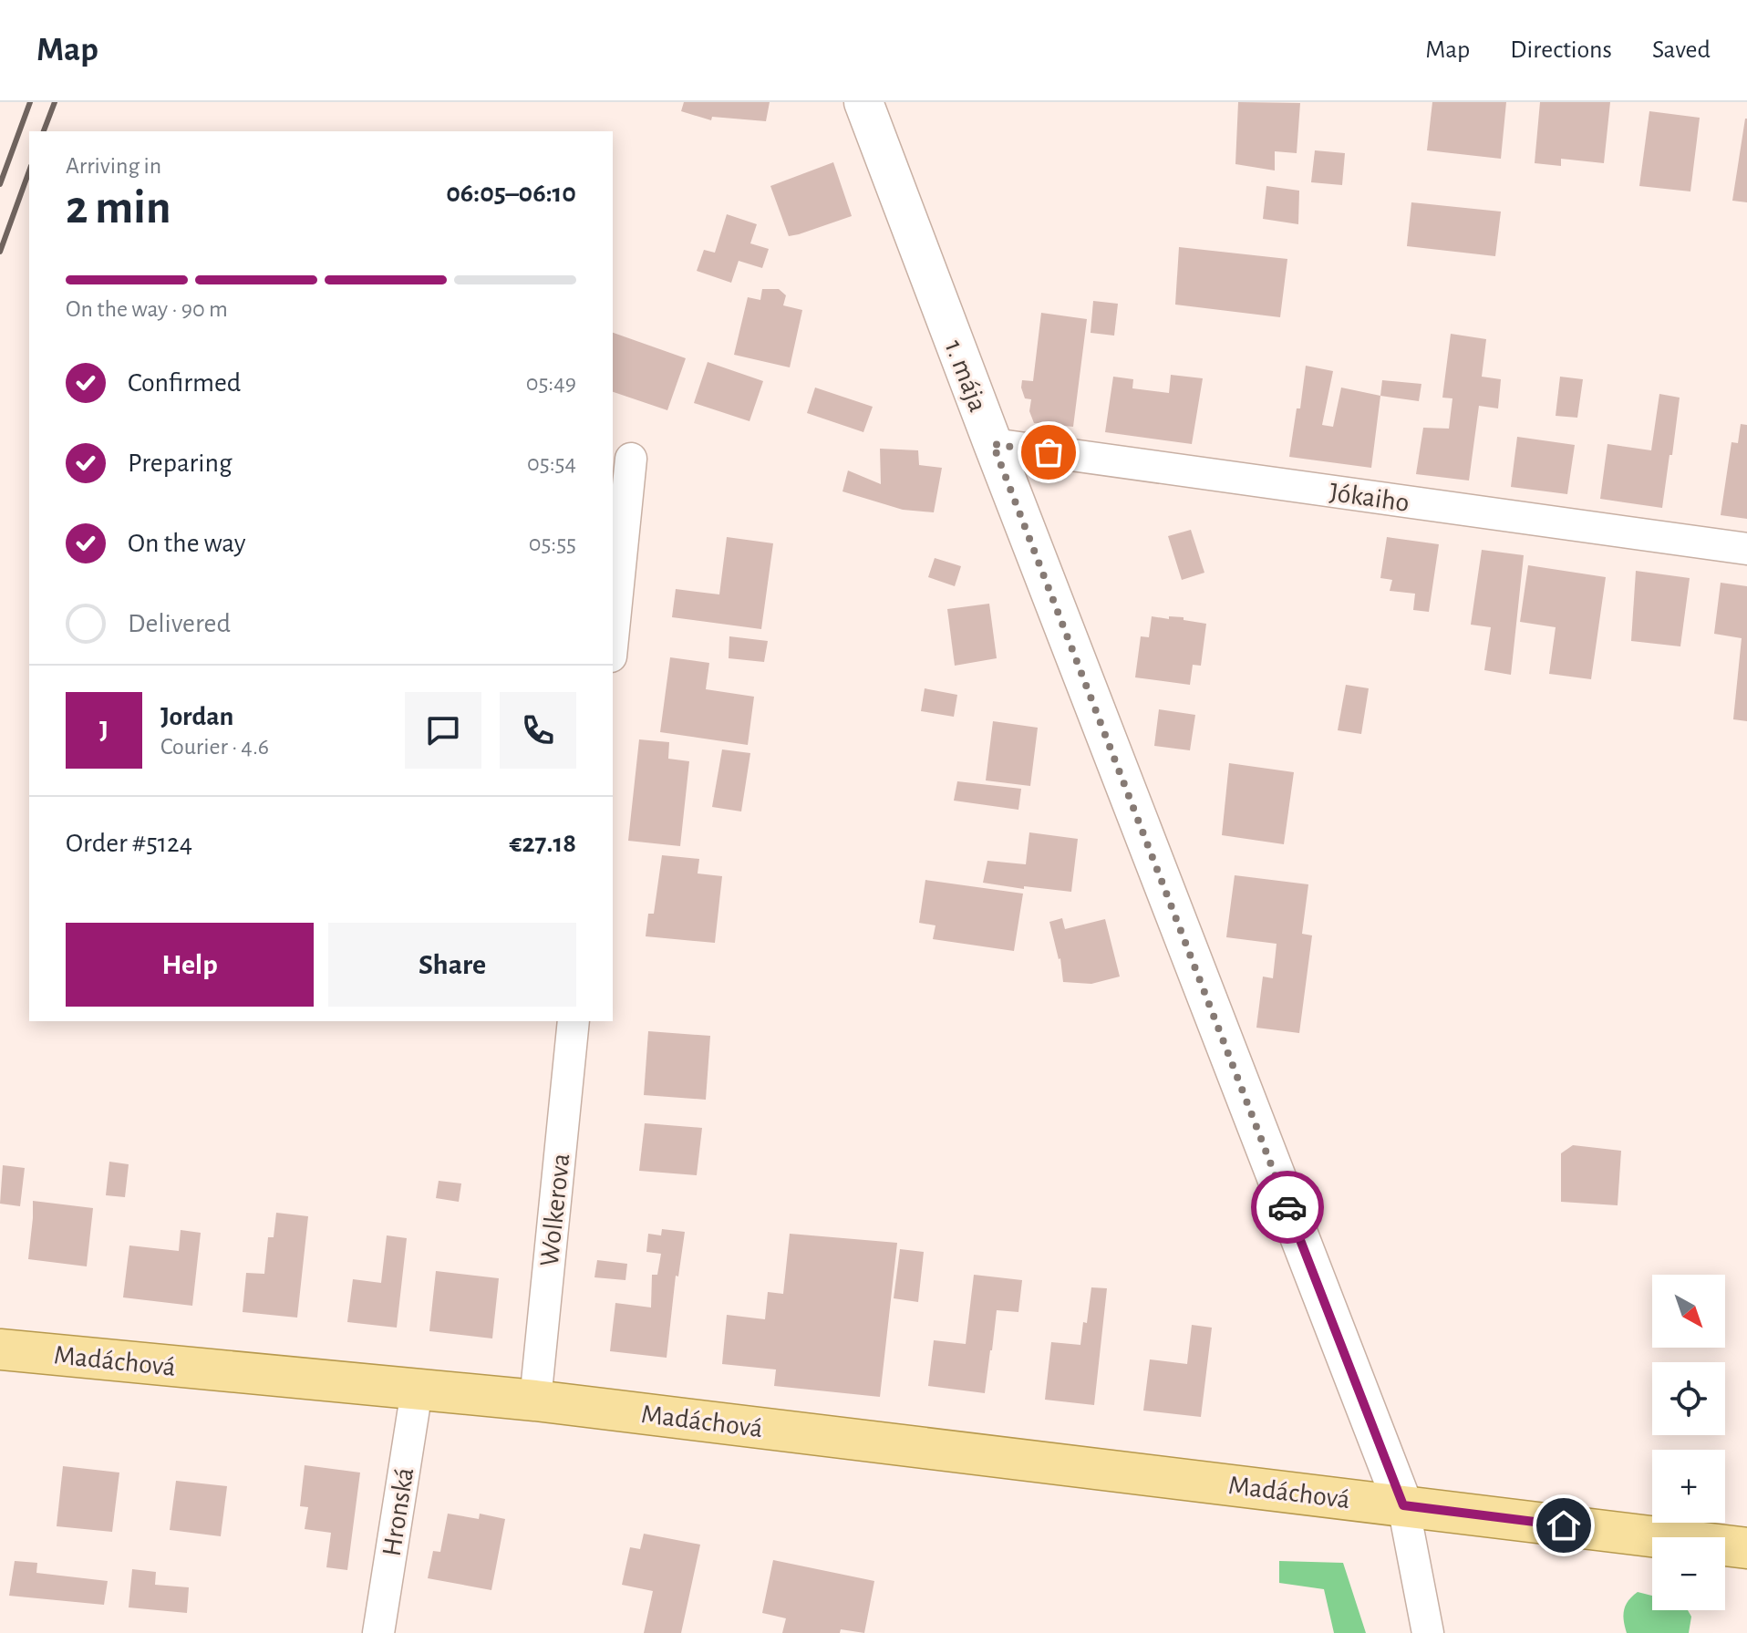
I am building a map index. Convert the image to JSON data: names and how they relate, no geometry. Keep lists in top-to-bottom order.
{
  "streets": {
    "main road": ["Madáchová"],
    "street": [
      "1. mája",
      "Jókaiho",
      "Wolkerova",
      "Hronská"
    ]
  },
  "crossings": [
    ["1. mája", "Jókaiho"],
    ["1. mája", "Madáchová"],
    ["Wolkerova", "Madáchová"],
    ["Madáchová", "Hronská"]
  ],
  "north": "bottom right",
  "page": {
    "header": "Map",
    "nav": ["Map", "Directions", "Saved"],
    "heading": ["2 min", "Arriving in", "06:05–06:10"],
    "panel": [
      "Jordan",
      "Courier · 4.6",
      "Order #5124",
      "€27.18"
    ],
    "bar": "On the way · 90 m",
    "list": [
      ["Confirmed", "05:49"],
      ["Preparing", "05:54"],
      ["On the way", "05:55"],
      "Delivered"
    ],
    "round": "J",
    "buttons": ["Help", "Share"],
    "map_buttons": ["+", "−"]
  }
}
